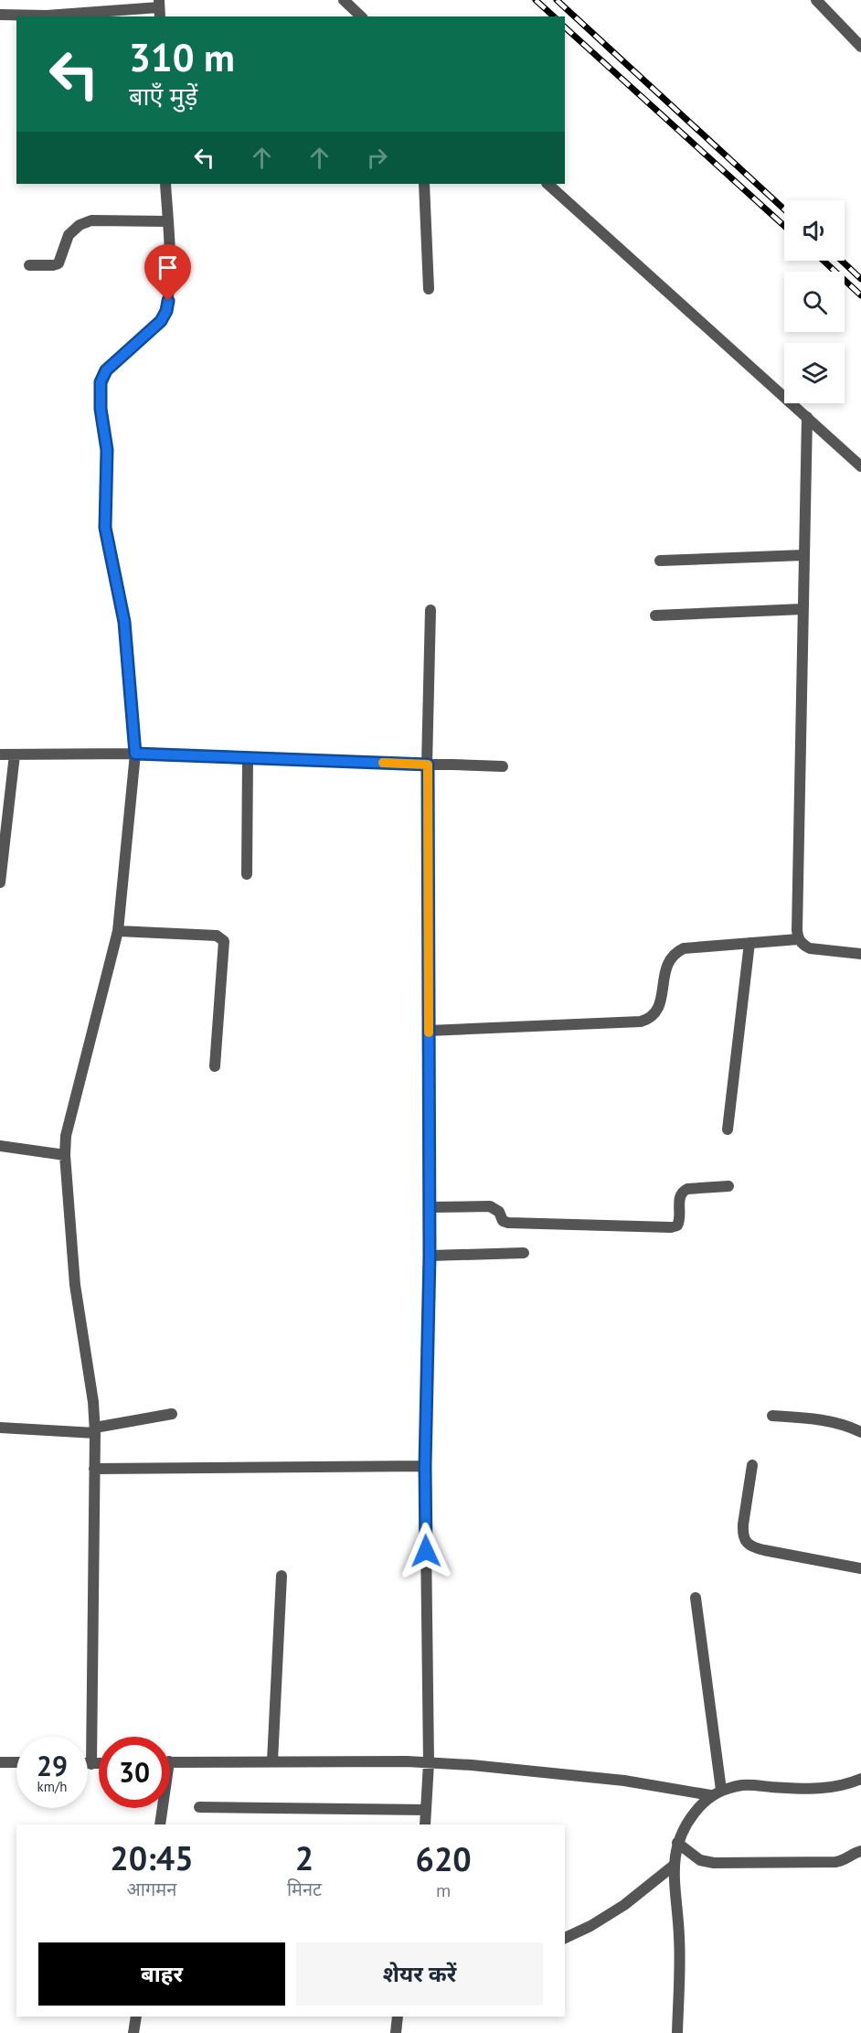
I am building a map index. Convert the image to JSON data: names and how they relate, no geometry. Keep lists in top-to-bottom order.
{
  "page": {
    "turn": ["310 m", "बाएँ मुड़ें"],
    "speed": "29 km/h",
    "limit": "30",
    "eta": [
      "20:45",
      "आगमन",
      "2",
      "मिनट",
      "620",
      "m"
    ],
    "buttons": ["बाहर", "शेयर करें"]
  }
}
